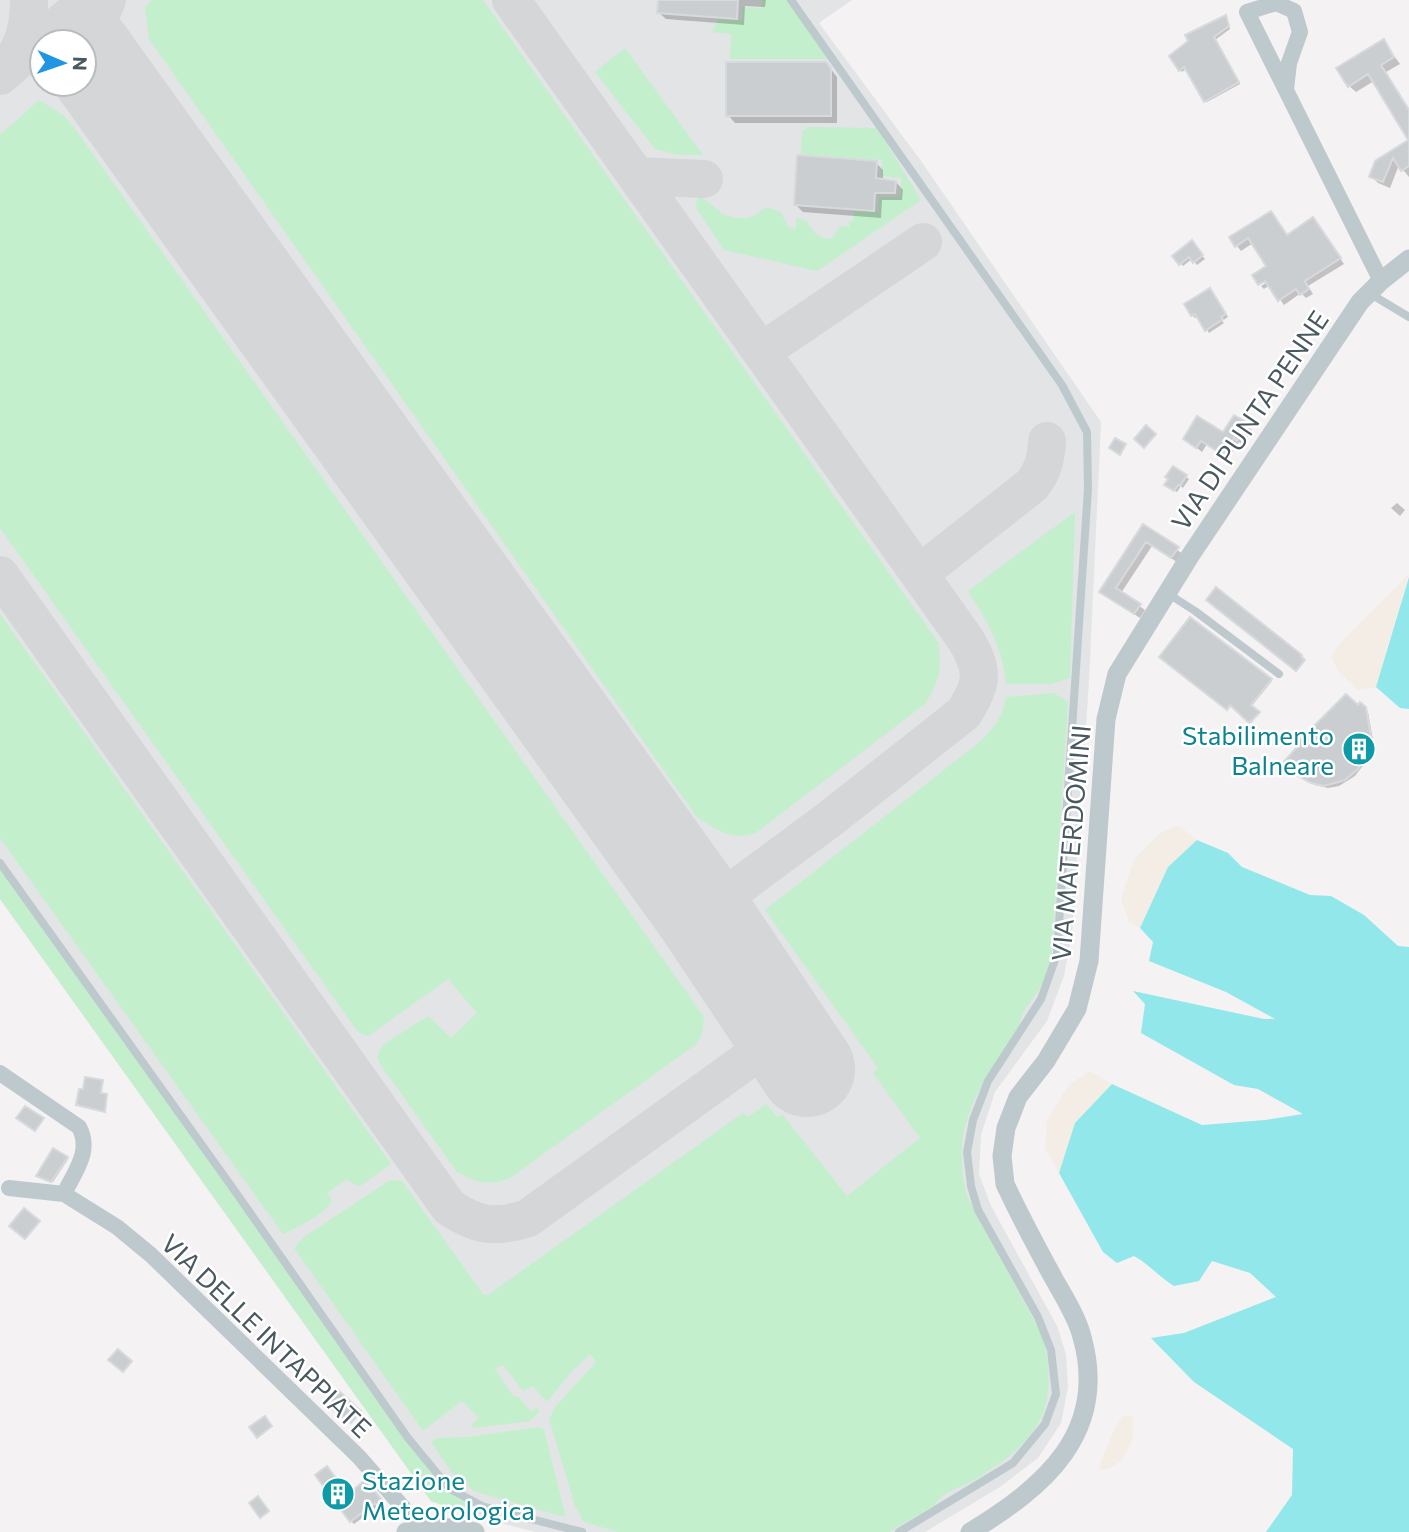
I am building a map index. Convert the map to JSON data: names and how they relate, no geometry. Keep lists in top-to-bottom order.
{
  "streets": {
    "street": ["VIA DI PUNTA PENNE", "VIA MATERDOMINI", "VIA DELLE INTAPPIATE"]
  },
  "crossings": [
    ["VIA DI PUNTA PENNE", "VIA MATERDOMINI"]
  ],
  "places": {
    "building": ["Stabilimento Balneare", "Stazione Meteorologica"]
  },
  "north": "right"
}
